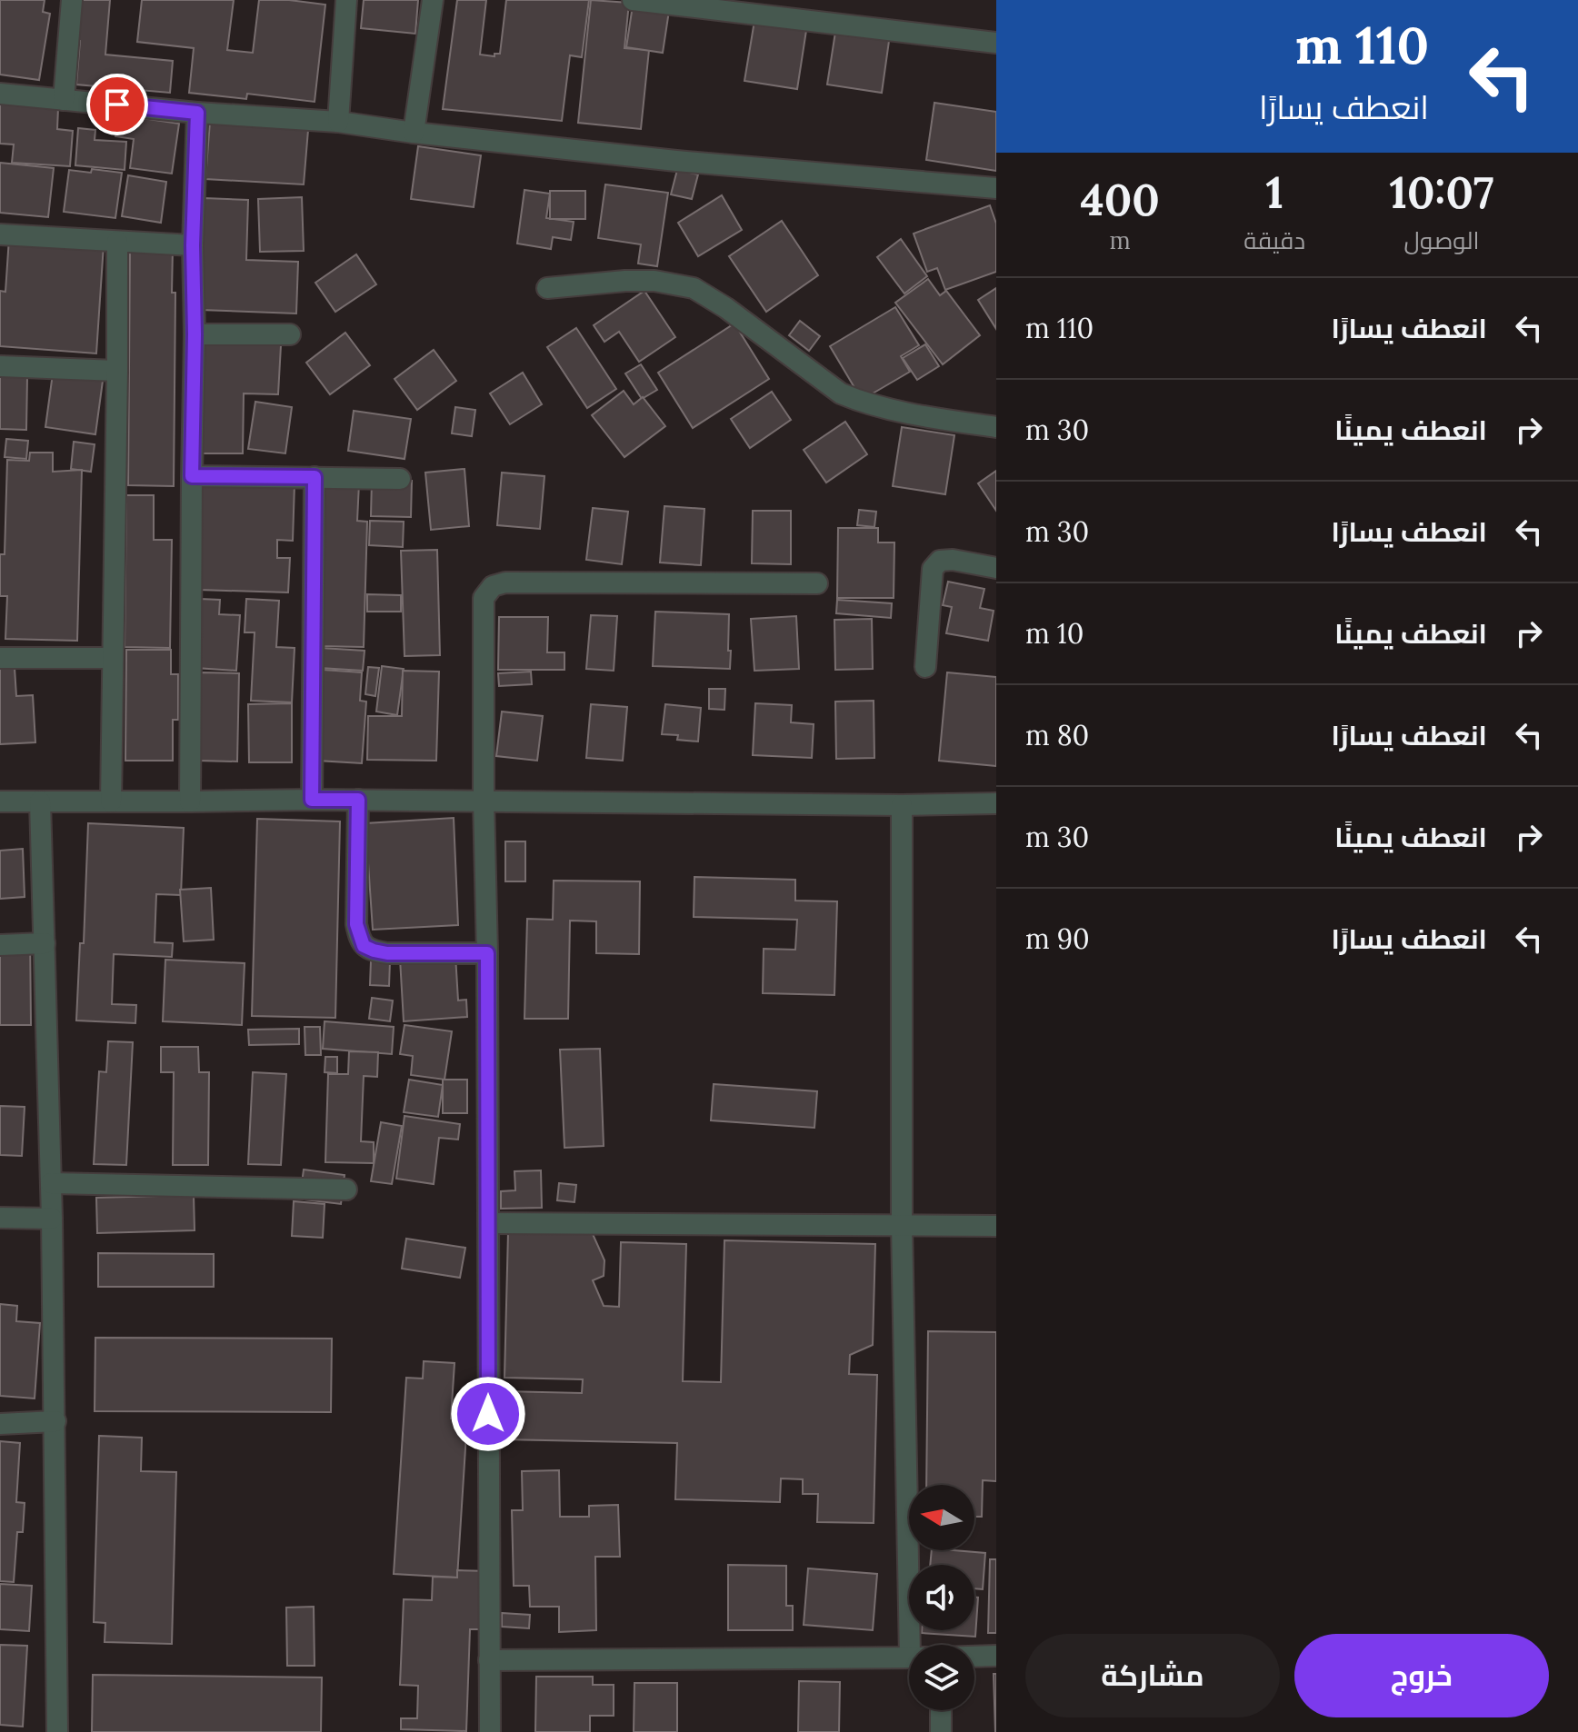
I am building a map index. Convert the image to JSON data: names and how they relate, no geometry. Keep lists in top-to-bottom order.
{
  "north": "left",
  "page": {
    "turn": ["110 m", "انعطف يسارًا"],
    "eta": [
      "10:07",
      "الوصول",
      "1",
      "دقيقة",
      "400",
      "m"
    ],
    "list": [
      {
        "name": "انعطف يسارًا",
        "value": "110 m"
      },
      {
        "name": "انعطف يمينًا",
        "value": "30 m"
      },
      {
        "name": "انعطف يسارًا",
        "value": "30 m"
      },
      {
        "name": "انعطف يمينًا",
        "value": "10 m"
      },
      {
        "name": "انعطف يسارًا",
        "value": "80 m"
      },
      {
        "name": "انعطف يمينًا",
        "value": "30 m"
      },
      {
        "name": "انعطف يسارًا",
        "value": "90 m"
      }
    ],
    "buttons": ["خروج", "مشاركة"]
  }
}
